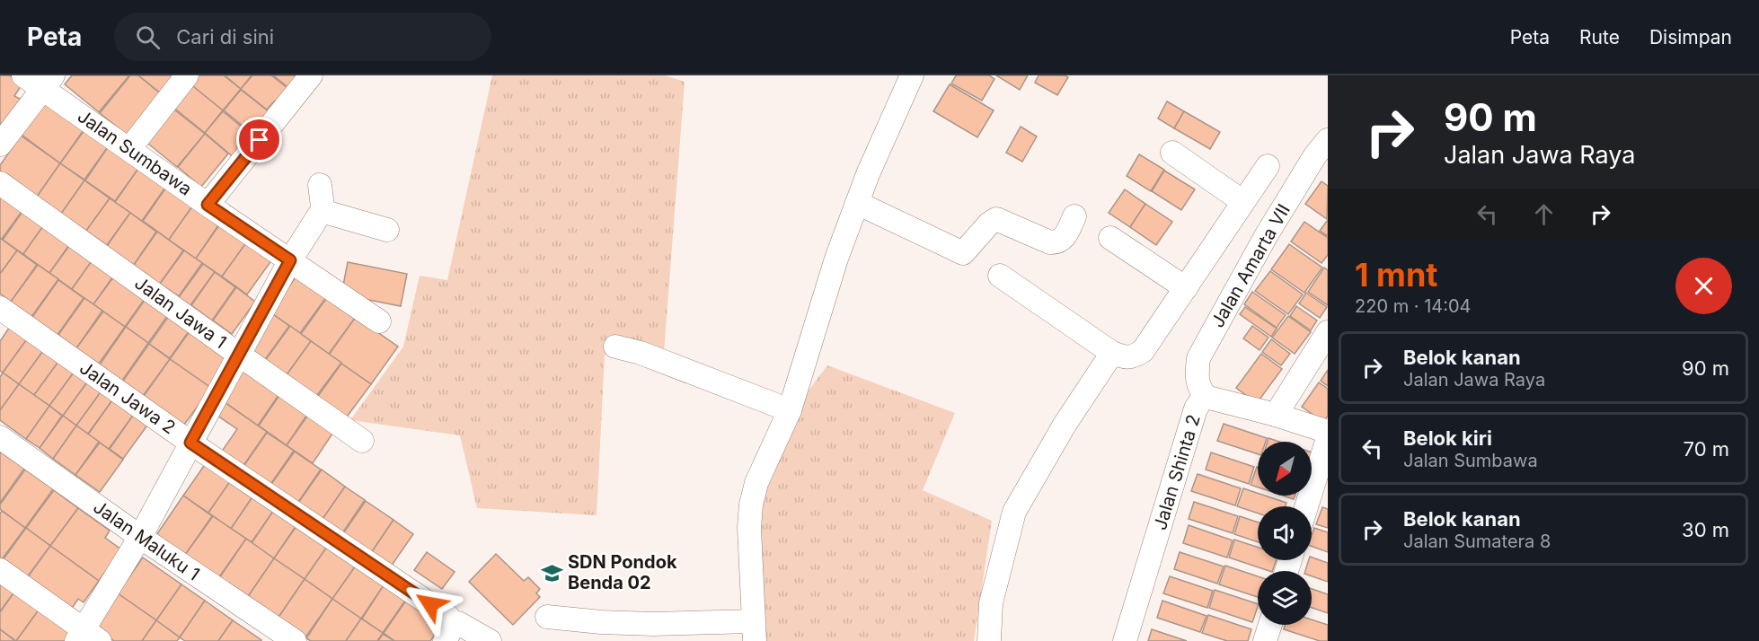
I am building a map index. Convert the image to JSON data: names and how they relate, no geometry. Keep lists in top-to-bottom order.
{
  "streets": {
    "street": [
      "Jalan Sumbawa",
      "Jalan Amarta VII",
      "Jalan Jawa 1",
      "Jalan Jawa 2",
      "Jalan Shinta 2",
      "Jalan Maluku 1"
    ]
  },
  "crossings": [
    ["Jalan Amarta VII", "Jalan Shinta 2"]
  ],
  "places": {
    "school or university": ["SDN Pondok Benda 02"]
  },
  "north": "bottom left",
  "page": {
    "header": "Peta",
    "search": "Cari di sini",
    "nav": ["Peta", "Rute", "Disimpan"],
    "turn": ["90 m", "Jalan Jawa Raya"],
    "heading": ["1 mnt", "220 m · 14:04"],
    "list": [
      {
        "name": "Belok kanan",
        "note": "Jalan Jawa Raya",
        "value": "90 m"
      },
      {
        "name": "Belok kiri",
        "note": "Jalan Sumbawa",
        "value": "70 m"
      },
      {
        "name": "Belok kanan",
        "note": "Jalan Sumatera 8",
        "value": "30 m"
      }
    ]
  }
}
